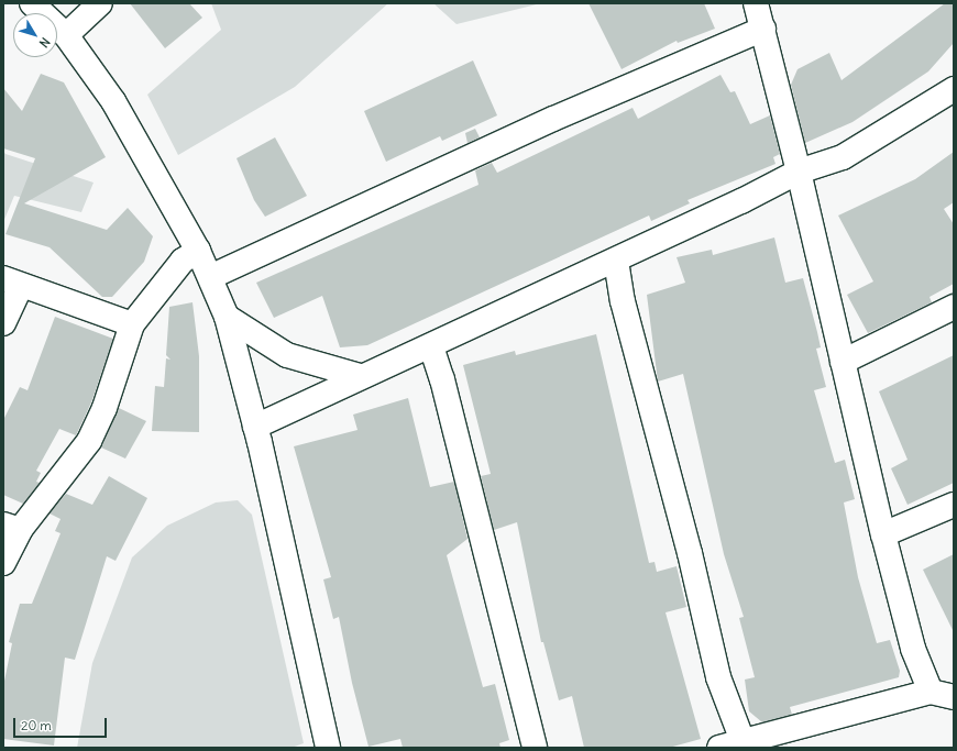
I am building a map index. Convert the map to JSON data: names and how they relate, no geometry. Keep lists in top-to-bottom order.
{
  "scale_bar": "20 m",
  "north": "bottom right"
}
